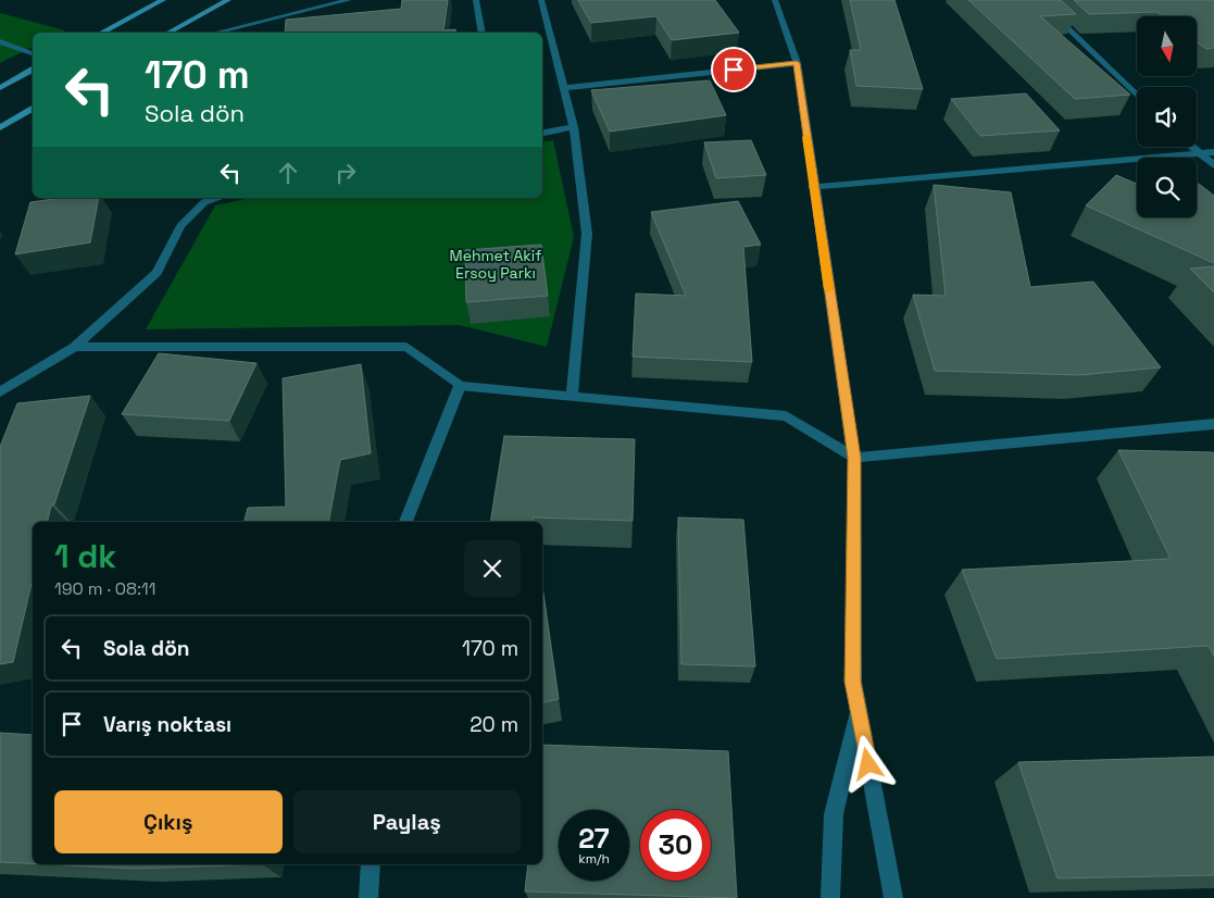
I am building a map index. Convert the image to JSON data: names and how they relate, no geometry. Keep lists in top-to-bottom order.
{
  "parks": ["Mehmet Akif Ersoy Parkı"],
  "north": "bottom",
  "page": {
    "turn": ["170 m", "Sola dön"],
    "heading": ["1 dk", "190 m · 08:11"],
    "list": [
      {
        "name": "Sola dön",
        "value": "170 m"
      },
      {
        "name": "Varış noktası",
        "value": "20 m"
      }
    ],
    "buttons": ["Çıkış", "Paylaş"],
    "speed": "27 km/h",
    "limit": "30"
  }
}
